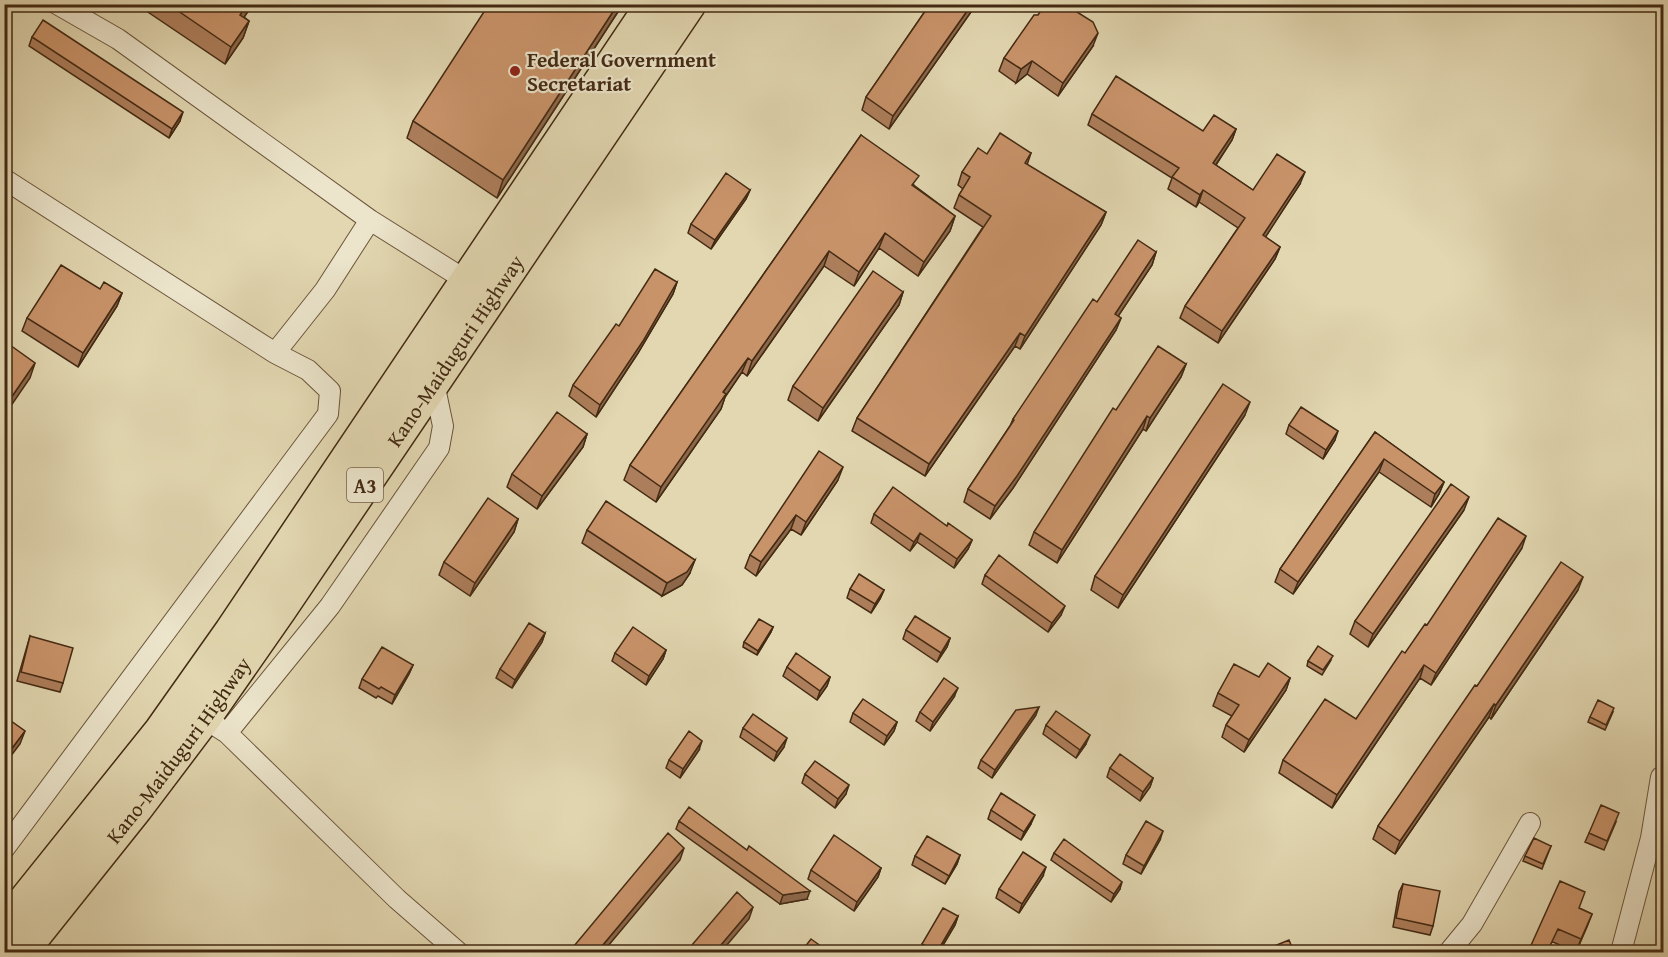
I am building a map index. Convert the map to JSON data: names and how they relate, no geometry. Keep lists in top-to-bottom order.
{
  "streets": {
    "highway": ["Kano-Maiduguri Highway", "A3"]
  },
  "places": ["Federal Government Secretariat"]
}
